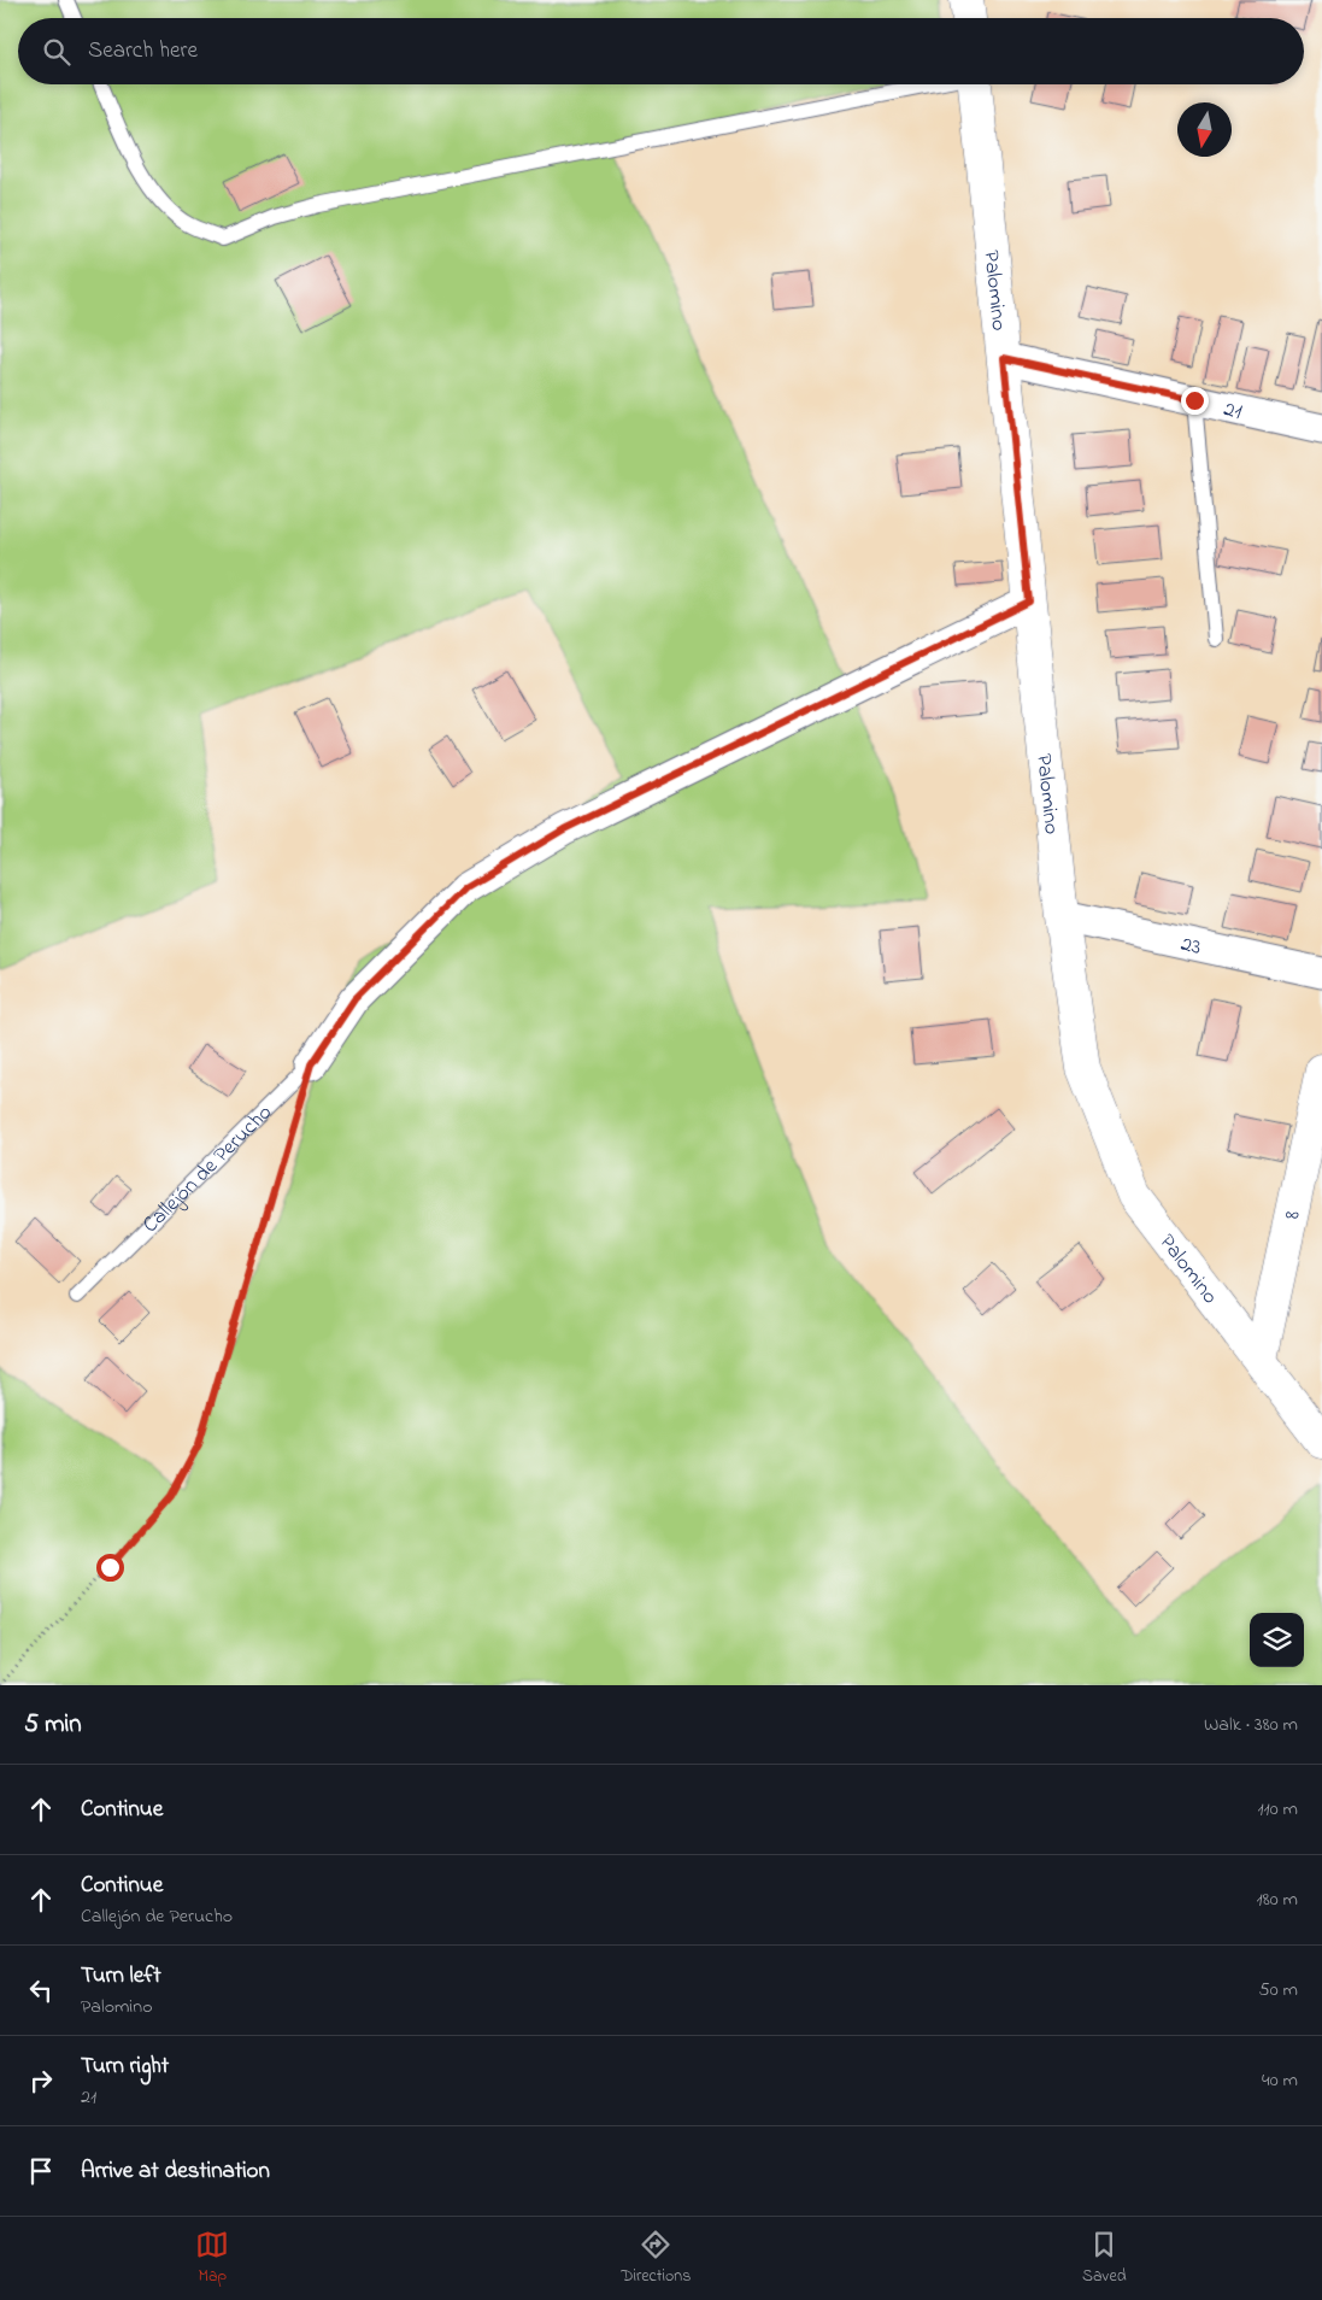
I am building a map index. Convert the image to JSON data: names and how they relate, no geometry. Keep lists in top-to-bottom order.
{
  "streets": {
    "street": [
      "Palomino",
      "21",
      "23",
      "Callejón de Perucho",
      "8"
    ]
  },
  "crossings": [
    ["Palomino", "21"],
    ["Palomino", "23"],
    ["Palomino", "Callejón de Perucho"],
    ["Palomino", "8"]
  ],
  "north": "bottom",
  "page": {
    "search": "Search here",
    "heading": ["5 min", "Walk · 380 m"],
    "list": [
      ["Continue", "110 m"],
      ["Continue", "Callejón de Perucho", "180 m"],
      ["Turn left", "Palomino", "50 m"],
      ["Turn right", "21", "40 m"],
      "Arrive at destination"
    ],
    "nav": ["Map", "Directions", "Saved"]
  }
}
